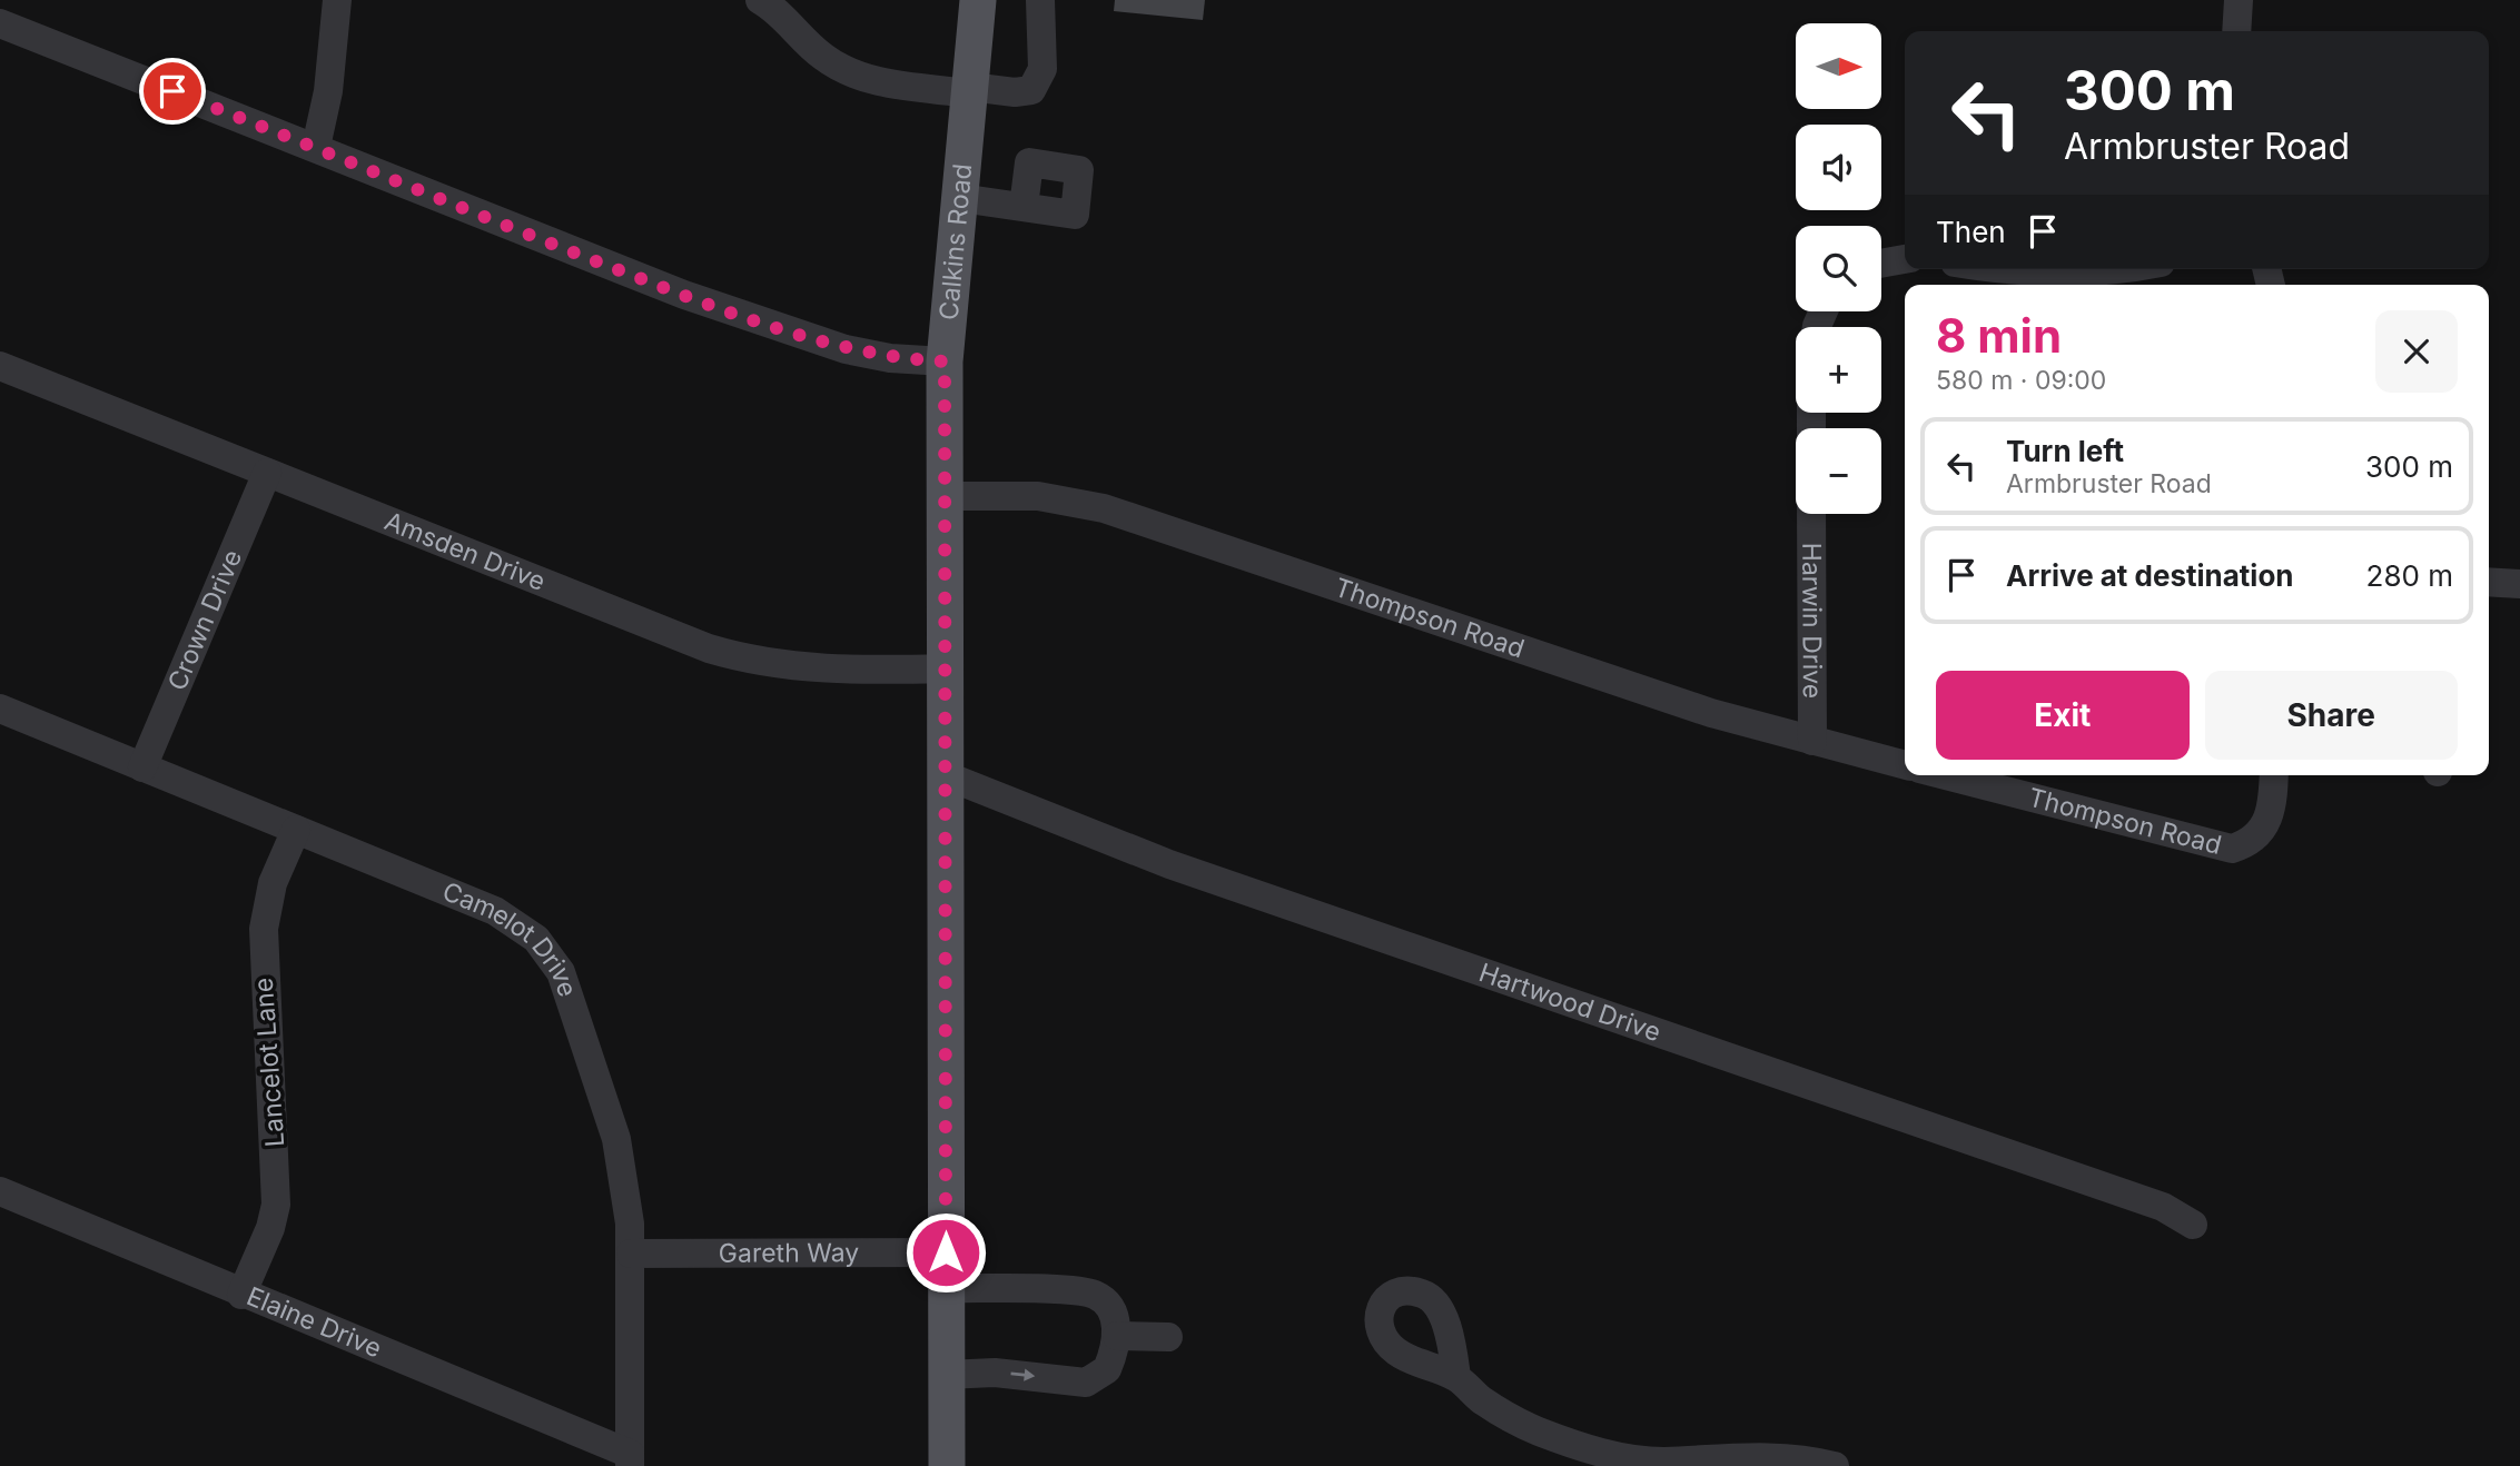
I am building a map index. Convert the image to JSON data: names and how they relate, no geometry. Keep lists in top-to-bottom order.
{
  "streets": {
    "main road": ["Calkins Road"],
    "street": [
      "Amsden Drive",
      "Thompson Road",
      "Crown Drive",
      "Harwin Drive",
      "Camelot Drive",
      "Hartwood Drive",
      "Lancelot Lane",
      "Gareth Way",
      "Elaine Drive"
    ]
  },
  "crossings": [
    ["Calkins Road", "Amsden Drive"],
    ["Calkins Road", "Thompson Road"],
    ["Calkins Road", "Hartwood Drive"],
    ["Calkins Road", "Gareth Way"],
    ["Amsden Drive", "Crown Drive"],
    ["Thompson Road", "Harwin Drive"],
    ["Crown Drive", "Camelot Drive"],
    ["Camelot Drive", "Lancelot Lane"],
    ["Camelot Drive", "Gareth Way"],
    ["Camelot Drive", "Elaine Drive"],
    ["Lancelot Lane", "Elaine Drive"]
  ],
  "north": "right",
  "page": {
    "map_buttons": ["+", "−"],
    "turn": ["300 m", "Armbruster Road"],
    "then": "Then",
    "heading": ["8 min", "580 m · 09:00"],
    "list": [
      {
        "name": "Turn left",
        "note": "Armbruster Road",
        "value": "300 m"
      },
      {
        "name": "Arrive at destination",
        "value": "280 m"
      }
    ],
    "buttons": ["Exit", "Share"]
  }
}
